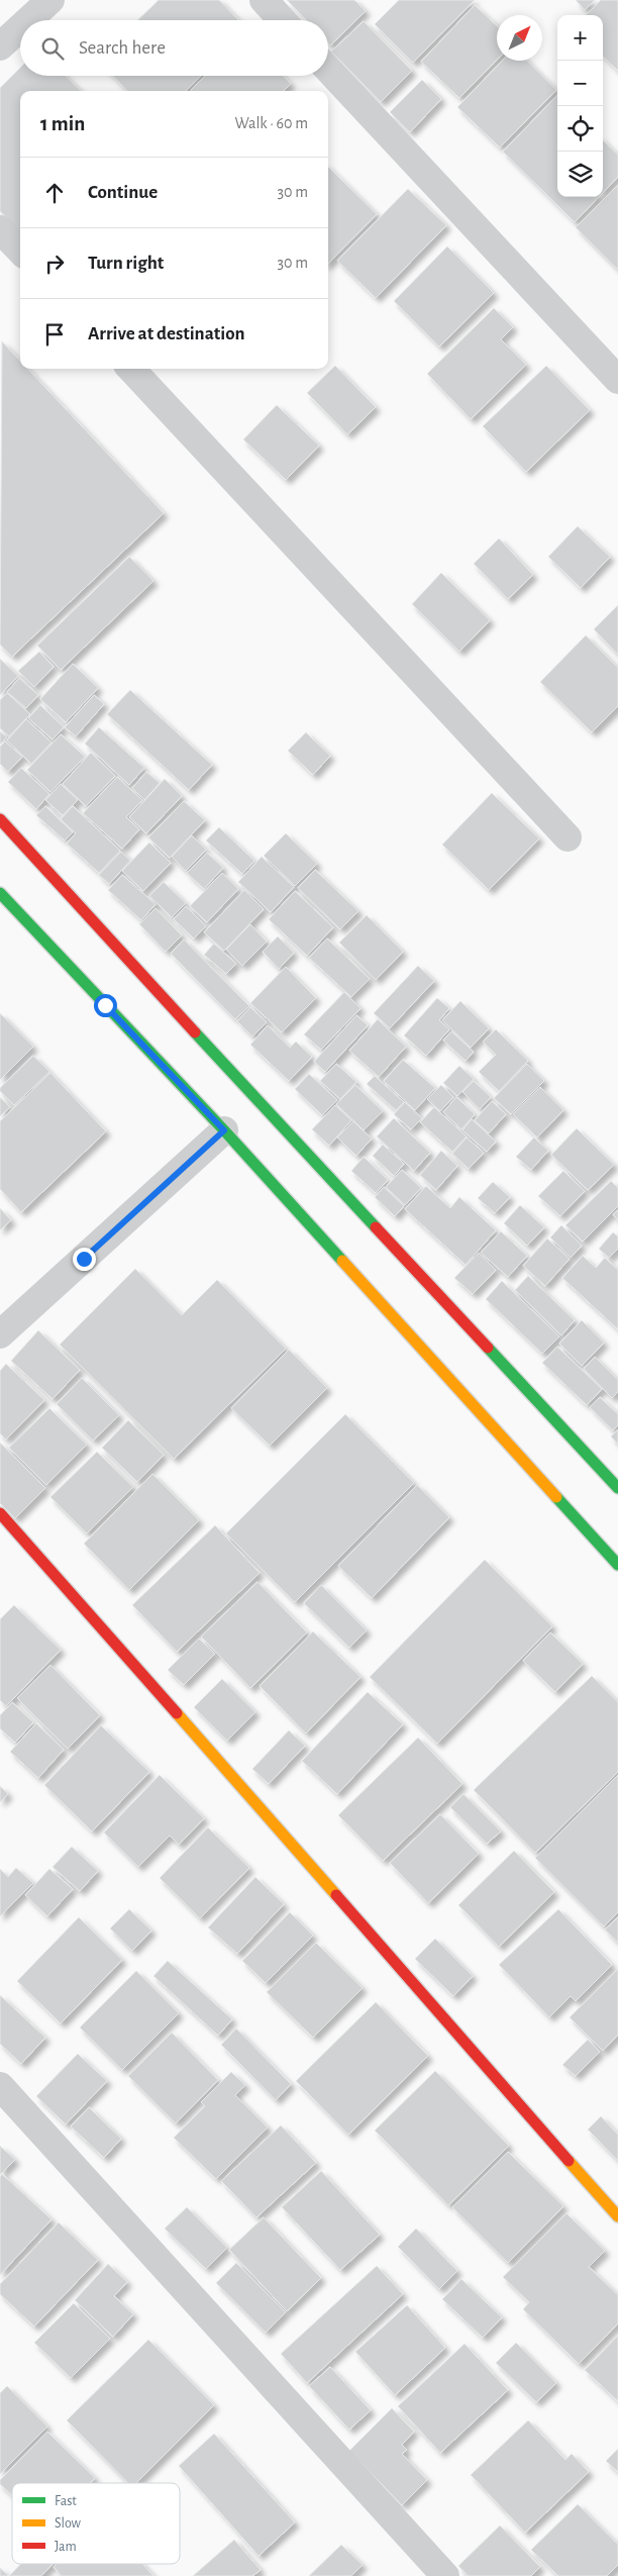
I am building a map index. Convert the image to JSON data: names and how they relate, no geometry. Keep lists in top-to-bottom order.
{
  "legend": ["Fast", "Slow", "Jam"],
  "north": "top right",
  "page": {
    "map_buttons": ["+", "−"],
    "search": "Search here",
    "heading": ["1 min", "Walk · 60 m"],
    "list": [
      ["Continue", "30 m"],
      ["Turn right", "30 m"],
      "Arrive at destination"
    ]
  }
}
